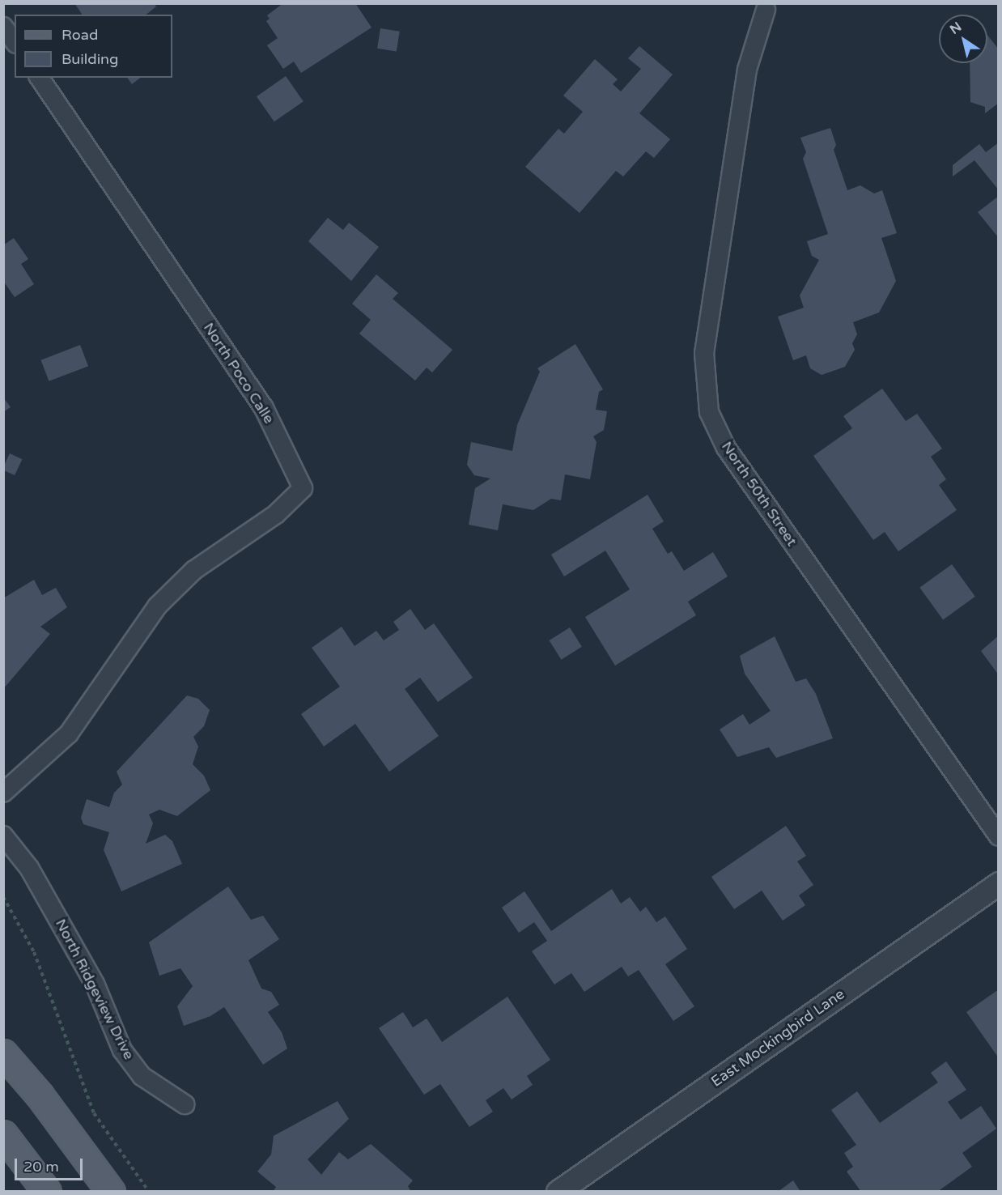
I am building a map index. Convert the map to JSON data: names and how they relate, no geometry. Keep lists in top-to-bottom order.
{
  "streets": {
    "street": [
      "North Poco Calle",
      "North 50th Street",
      "North Ridgeview Drive",
      "East Mockingbird Lane"
    ]
  },
  "legend": ["Road", "Building"],
  "scale_bar": "20 m",
  "north": "top left"
}
